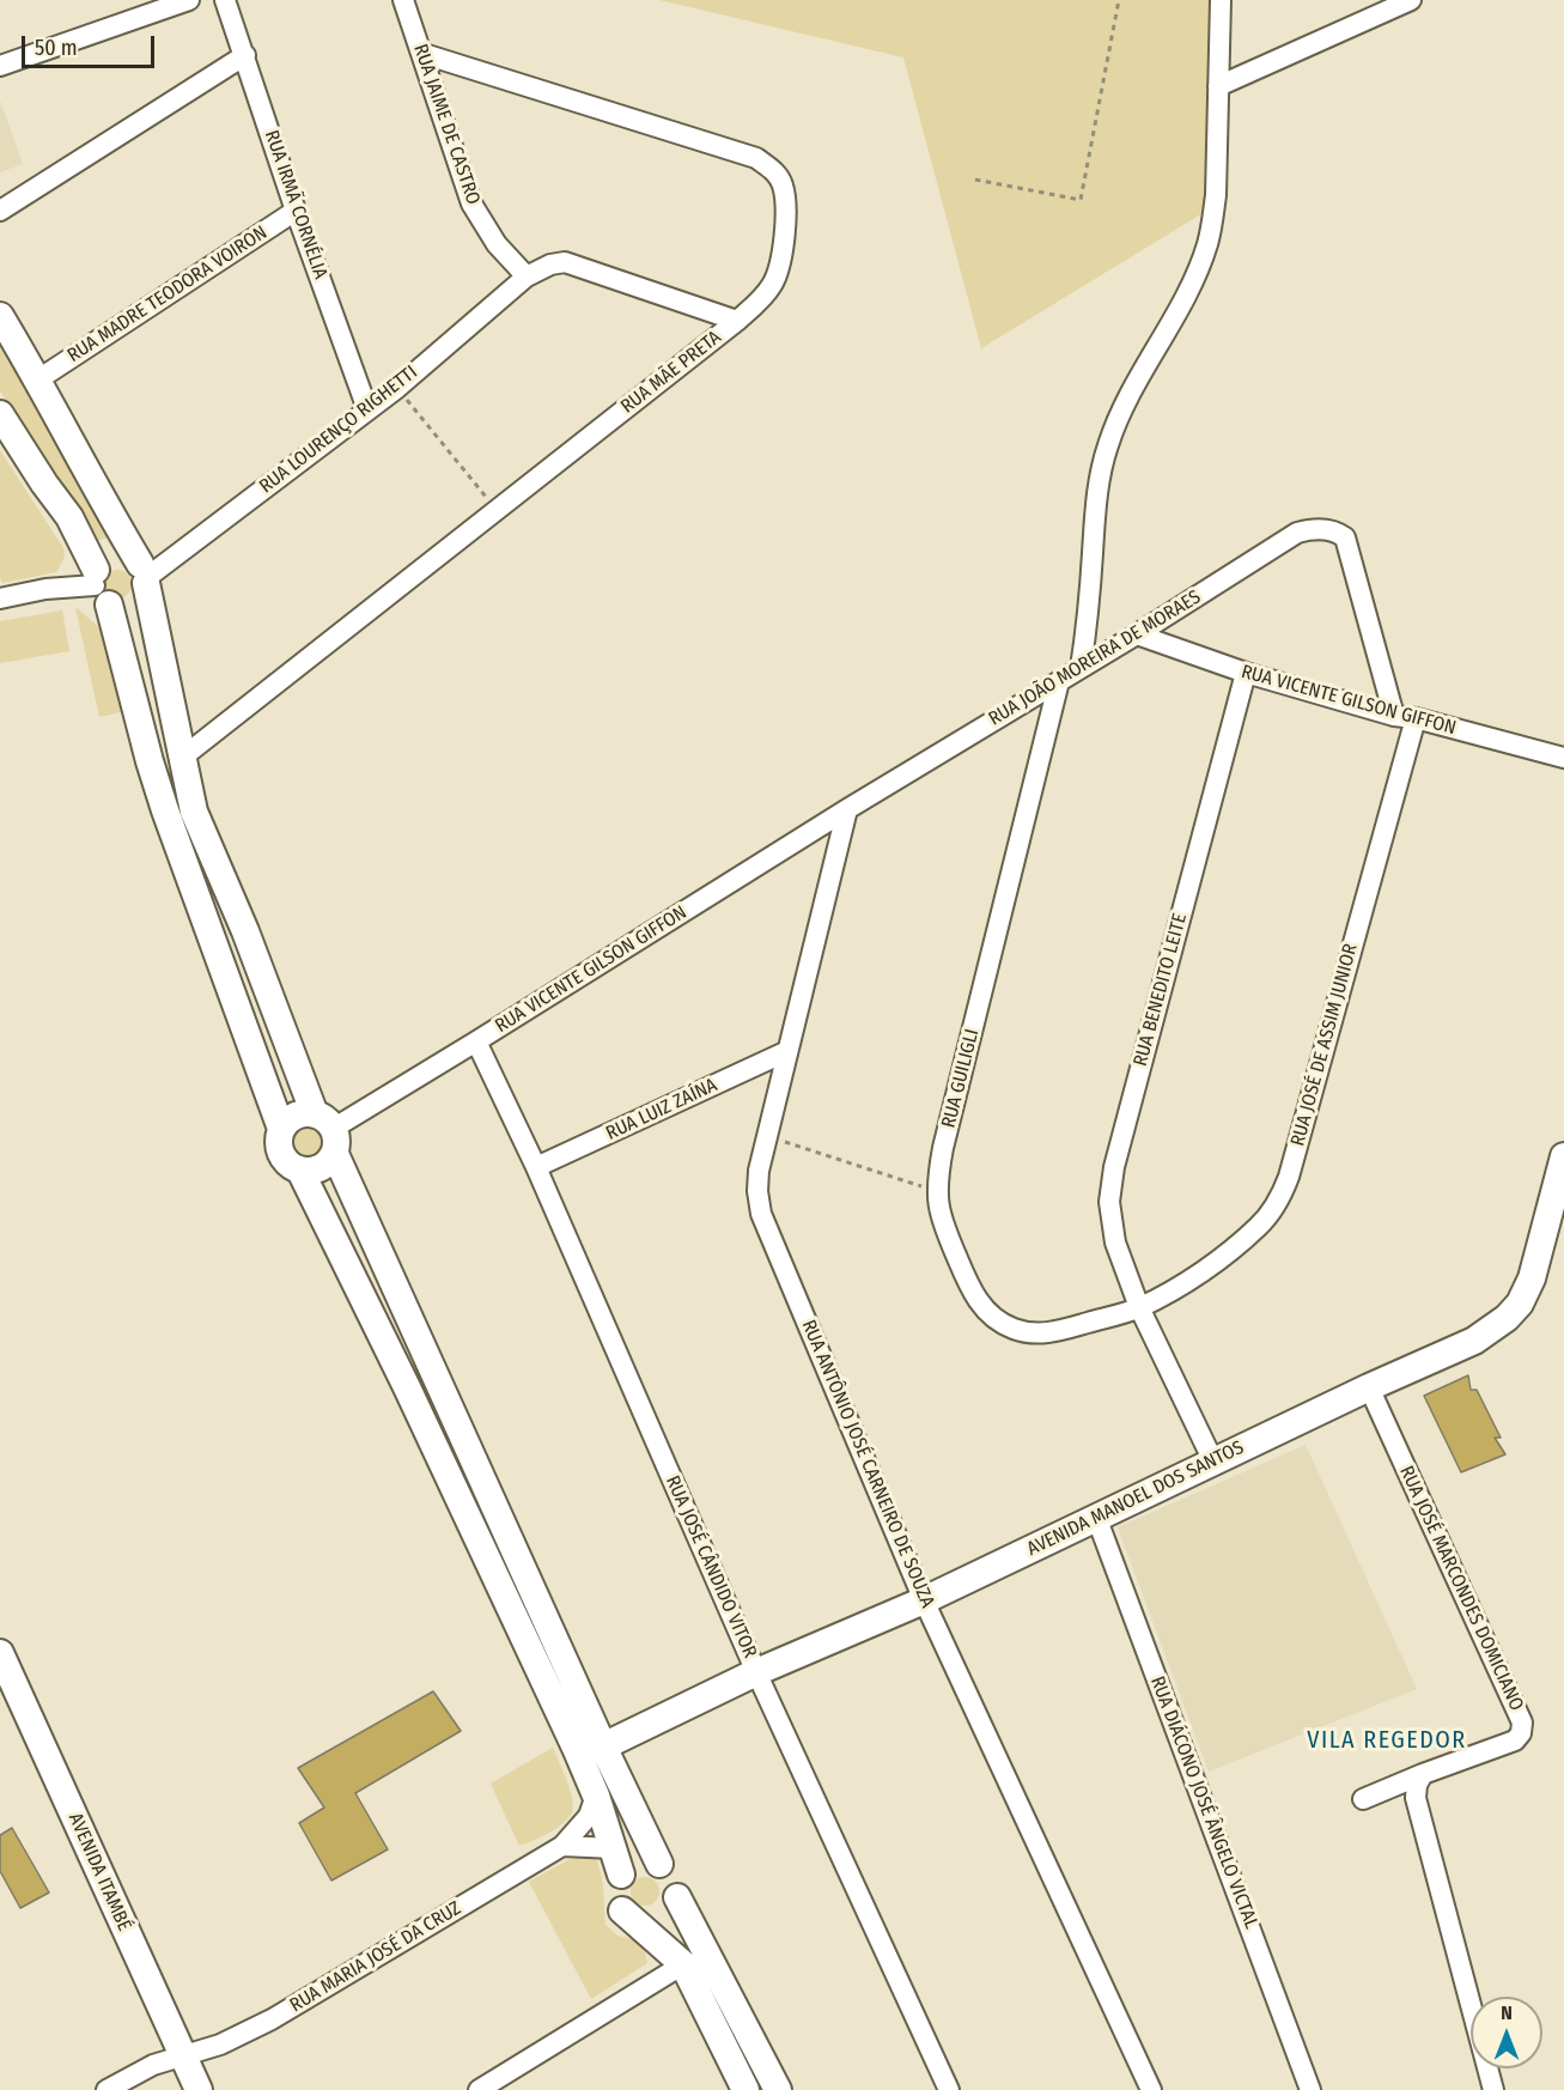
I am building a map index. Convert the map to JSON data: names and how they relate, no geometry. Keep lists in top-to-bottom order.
{
  "streets": {
    "main road": ["AVENIDA MANOEL DOS SANTOS", "AVENIDA ITAMBÉ"],
    "street": [
      "RUA JAIME DE CASTRO",
      "RUA IRMÃ CORNÉLIA",
      "RUA MADRE TEODORA VOIRON",
      "RUA MÃE PRETA",
      "RUA LOURENÇO RIGHETTI",
      "RUA JOÃO MOREIRA DE MORAES",
      "RUA VICENTE GILSON GIFFON",
      "RUA BENEDITO LEITE",
      "RUA JOSÉ DE ASSIM JUNIOR",
      "RUA GUILIGLI",
      "RUA LUIZ ZAÍNA",
      "RUA ANTÔNIO JOSÉ CARNEIRO DE SOUZA",
      "RUA JOSÉ CÂNDIDO VITOR",
      "RUA JOSÉ MARCONDES DOMICIANO",
      "RUA DIÁCONO JOSÉ ÂNGELO VICTAL",
      "RUA MARIA JOSÉ DA CRUZ"
    ]
  },
  "crossings": [
    ["RUA JAIME DE CASTRO", "RUA MÃE PRETA"],
    ["RUA JAIME DE CASTRO", "RUA LOURENÇO RIGHETTI"],
    ["RUA IRMÃ CORNÉLIA", "RUA MADRE TEODORA VOIRON"],
    ["RUA IRMÃ CORNÉLIA", "RUA LOURENÇO RIGHETTI"],
    ["RUA MÃE PRETA", "RUA LOURENÇO RIGHETTI"],
    ["RUA JOÃO MOREIRA DE MORAES", "RUA VICENTE GILSON GIFFON"],
    ["RUA JOÃO MOREIRA DE MORAES", "RUA GUILIGLI"],
    ["RUA JOÃO MOREIRA DE MORAES", "RUA ANTÔNIO JOSÉ CARNEIRO DE SOUZA"],
    ["RUA VICENTE GILSON GIFFON", "RUA BENEDITO LEITE"],
    ["RUA VICENTE GILSON GIFFON", "RUA JOSÉ DE ASSIM JUNIOR"],
    ["RUA VICENTE GILSON GIFFON", "RUA ANTÔNIO JOSÉ CARNEIRO DE SOUZA"],
    ["RUA VICENTE GILSON GIFFON", "RUA JOSÉ CÂNDIDO VITOR"],
    ["RUA BENEDITO LEITE", "RUA JOSÉ DE ASSIM JUNIOR"],
    ["RUA BENEDITO LEITE", "RUA GUILIGLI"],
    ["RUA BENEDITO LEITE", "AVENIDA MANOEL DOS SANTOS"],
    ["RUA JOSÉ DE ASSIM JUNIOR", "RUA GUILIGLI"],
    ["RUA LUIZ ZAÍNA", "RUA ANTÔNIO JOSÉ CARNEIRO DE SOUZA"],
    ["RUA LUIZ ZAÍNA", "RUA JOSÉ CÂNDIDO VITOR"],
    ["RUA ANTÔNIO JOSÉ CARNEIRO DE SOUZA", "AVENIDA MANOEL DOS SANTOS"],
    ["AVENIDA MANOEL DOS SANTOS", "RUA JOSÉ CÂNDIDO VITOR"],
    ["AVENIDA MANOEL DOS SANTOS", "RUA JOSÉ MARCONDES DOMICIANO"],
    ["AVENIDA MANOEL DOS SANTOS", "RUA DIÁCONO JOSÉ ÂNGELO VICTAL"],
    ["AVENIDA ITAMBÉ", "RUA MARIA JOSÉ DA CRUZ"]
  ],
  "districts": ["VILA REGEDOR"],
  "scale_bar": "50 m",
  "north": "top"
}
